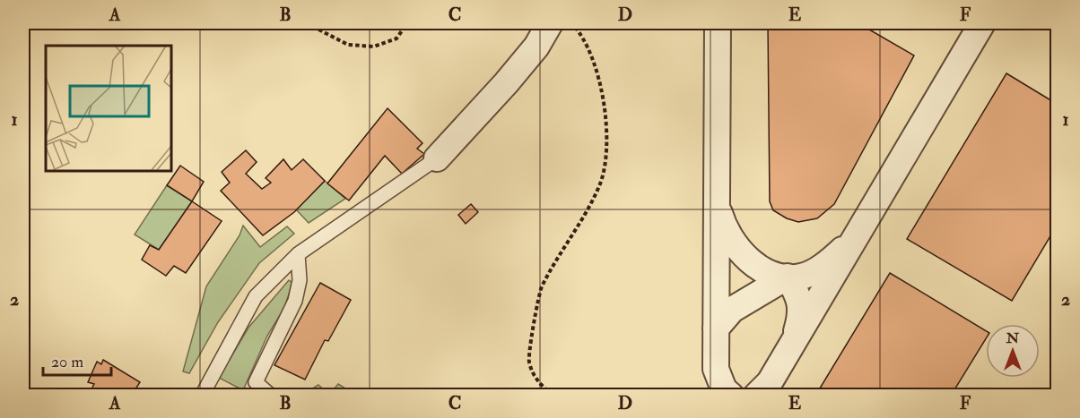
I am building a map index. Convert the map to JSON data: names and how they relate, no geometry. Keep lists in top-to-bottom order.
{
  "scale_bar": "20 m",
  "north": "top",
  "grid": {
    "columns": [
      "A",
      "B",
      "C",
      "D",
      "E",
      "F"
    ],
    "rows": ["1", "2"]
  }
}
